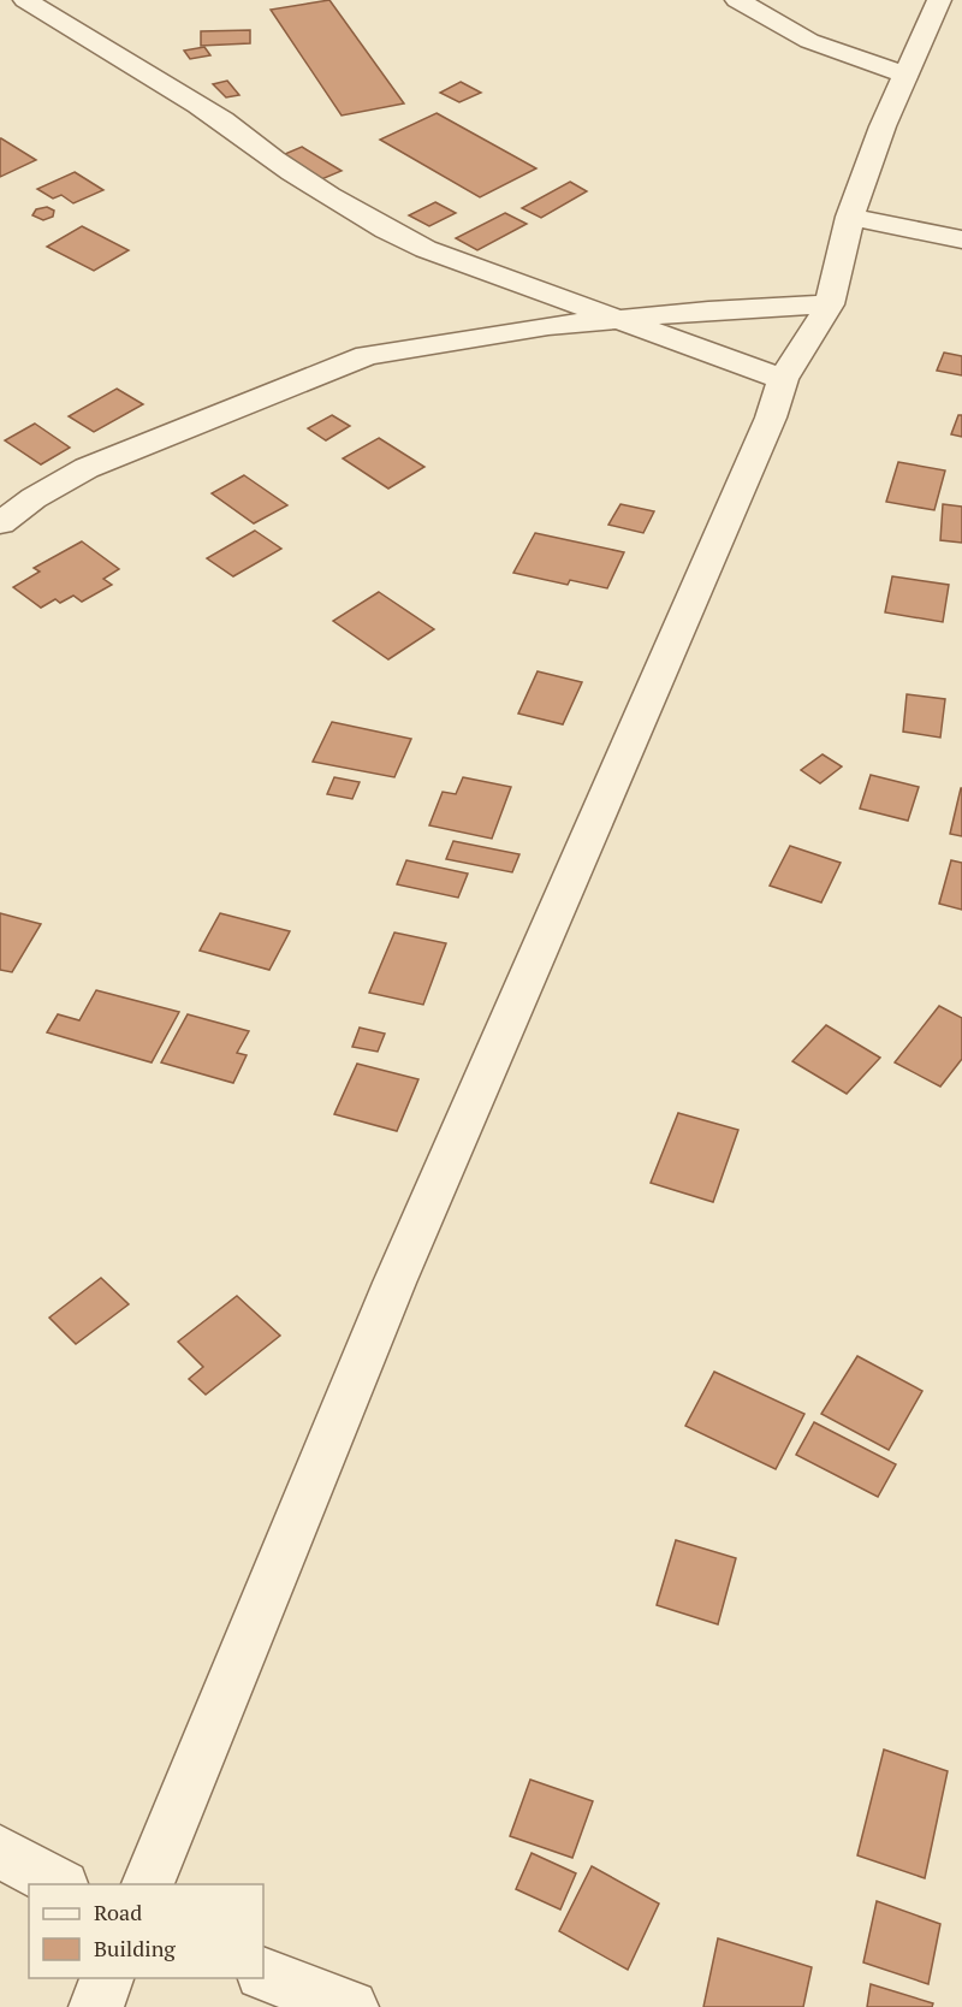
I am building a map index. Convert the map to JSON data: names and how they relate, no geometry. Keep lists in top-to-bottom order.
{
  "legend": ["Road", "Building"]
}
